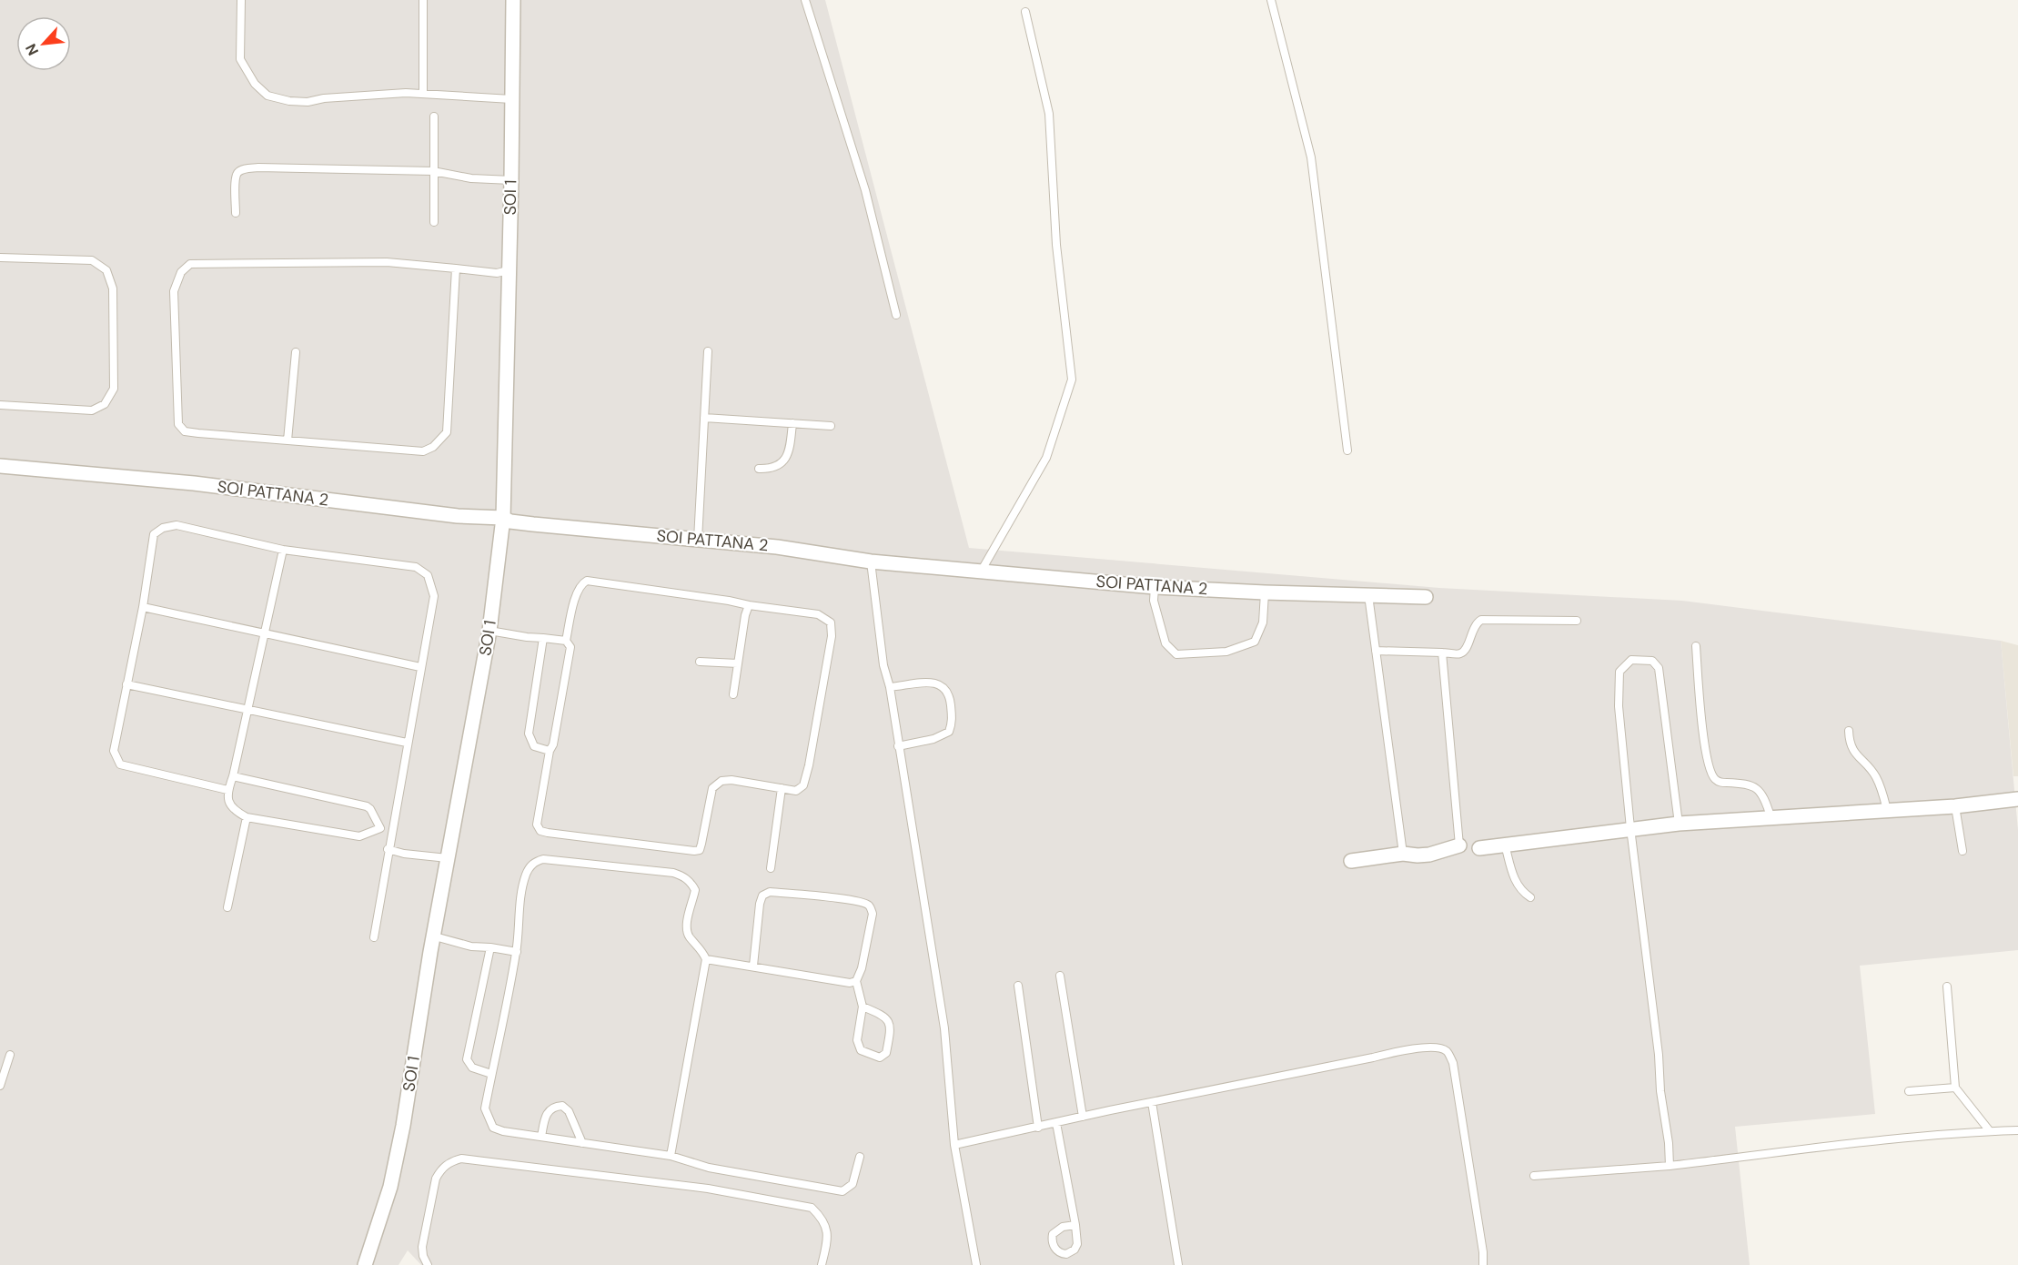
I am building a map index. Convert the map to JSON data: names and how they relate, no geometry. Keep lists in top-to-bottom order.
{
  "streets": {
    "street": ["SOI 1", "SOI PATTANA 2"]
  },
  "crossings": [
    ["SOI 1", "SOI PATTANA 2"]
  ],
  "north": "bottom left"
}
